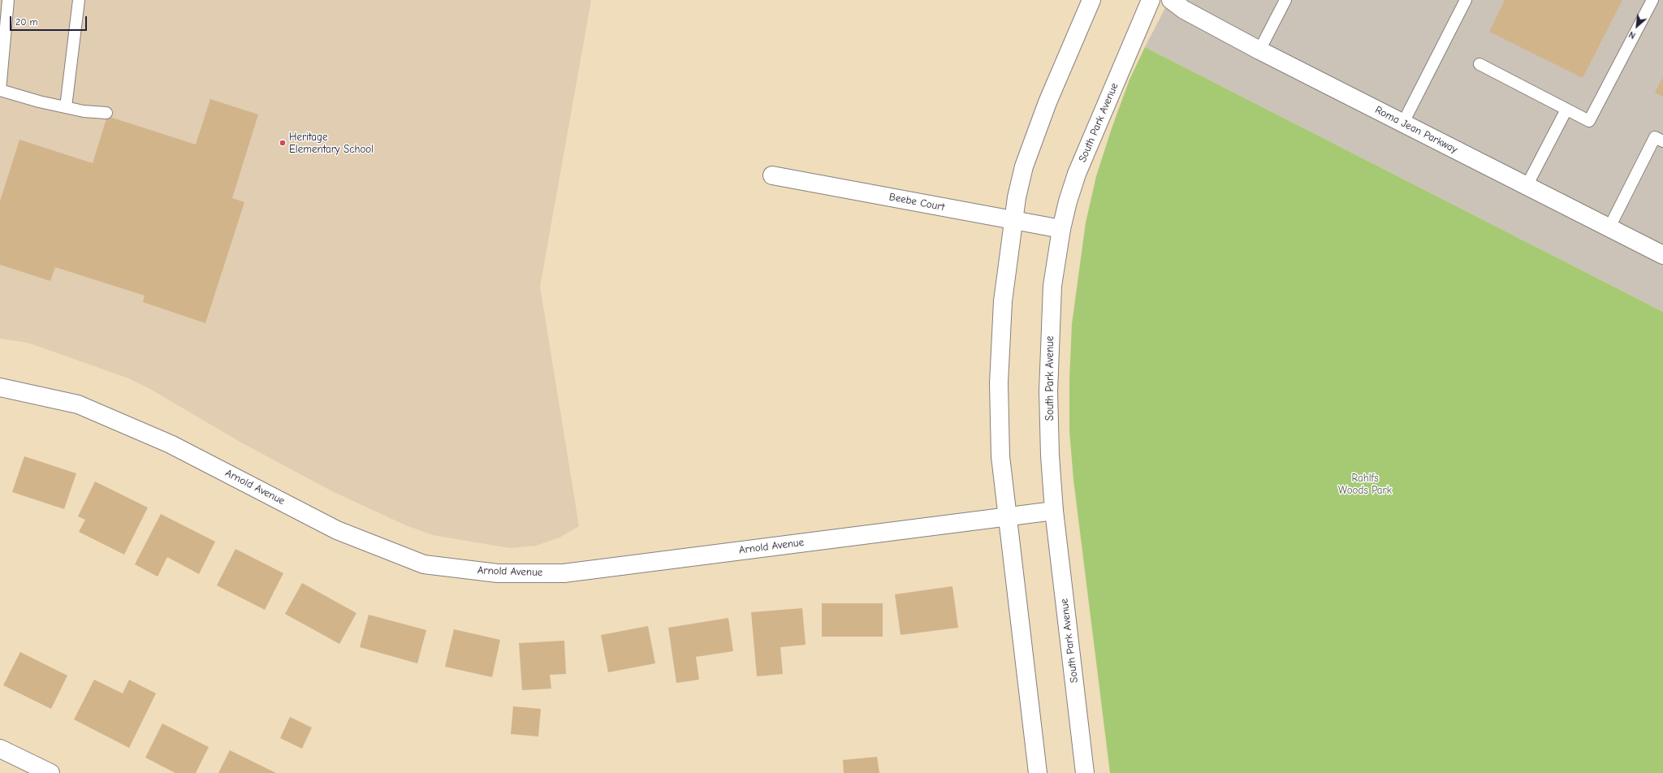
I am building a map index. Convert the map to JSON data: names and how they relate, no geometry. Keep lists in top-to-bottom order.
{
  "streets": {
    "street": [
      "South Park Avenue",
      "Roma Jean Parkway",
      "Beebe Court",
      "Arnold Avenue"
    ]
  },
  "crossings": [
    ["South Park Avenue", "Beebe Court"],
    ["South Park Avenue", "Arnold Avenue"]
  ],
  "parks": ["Rahlfs Woods Park"],
  "places": ["Heritage Elementary School"],
  "scale_bar": "20 m",
  "north": "bottom left"
}
